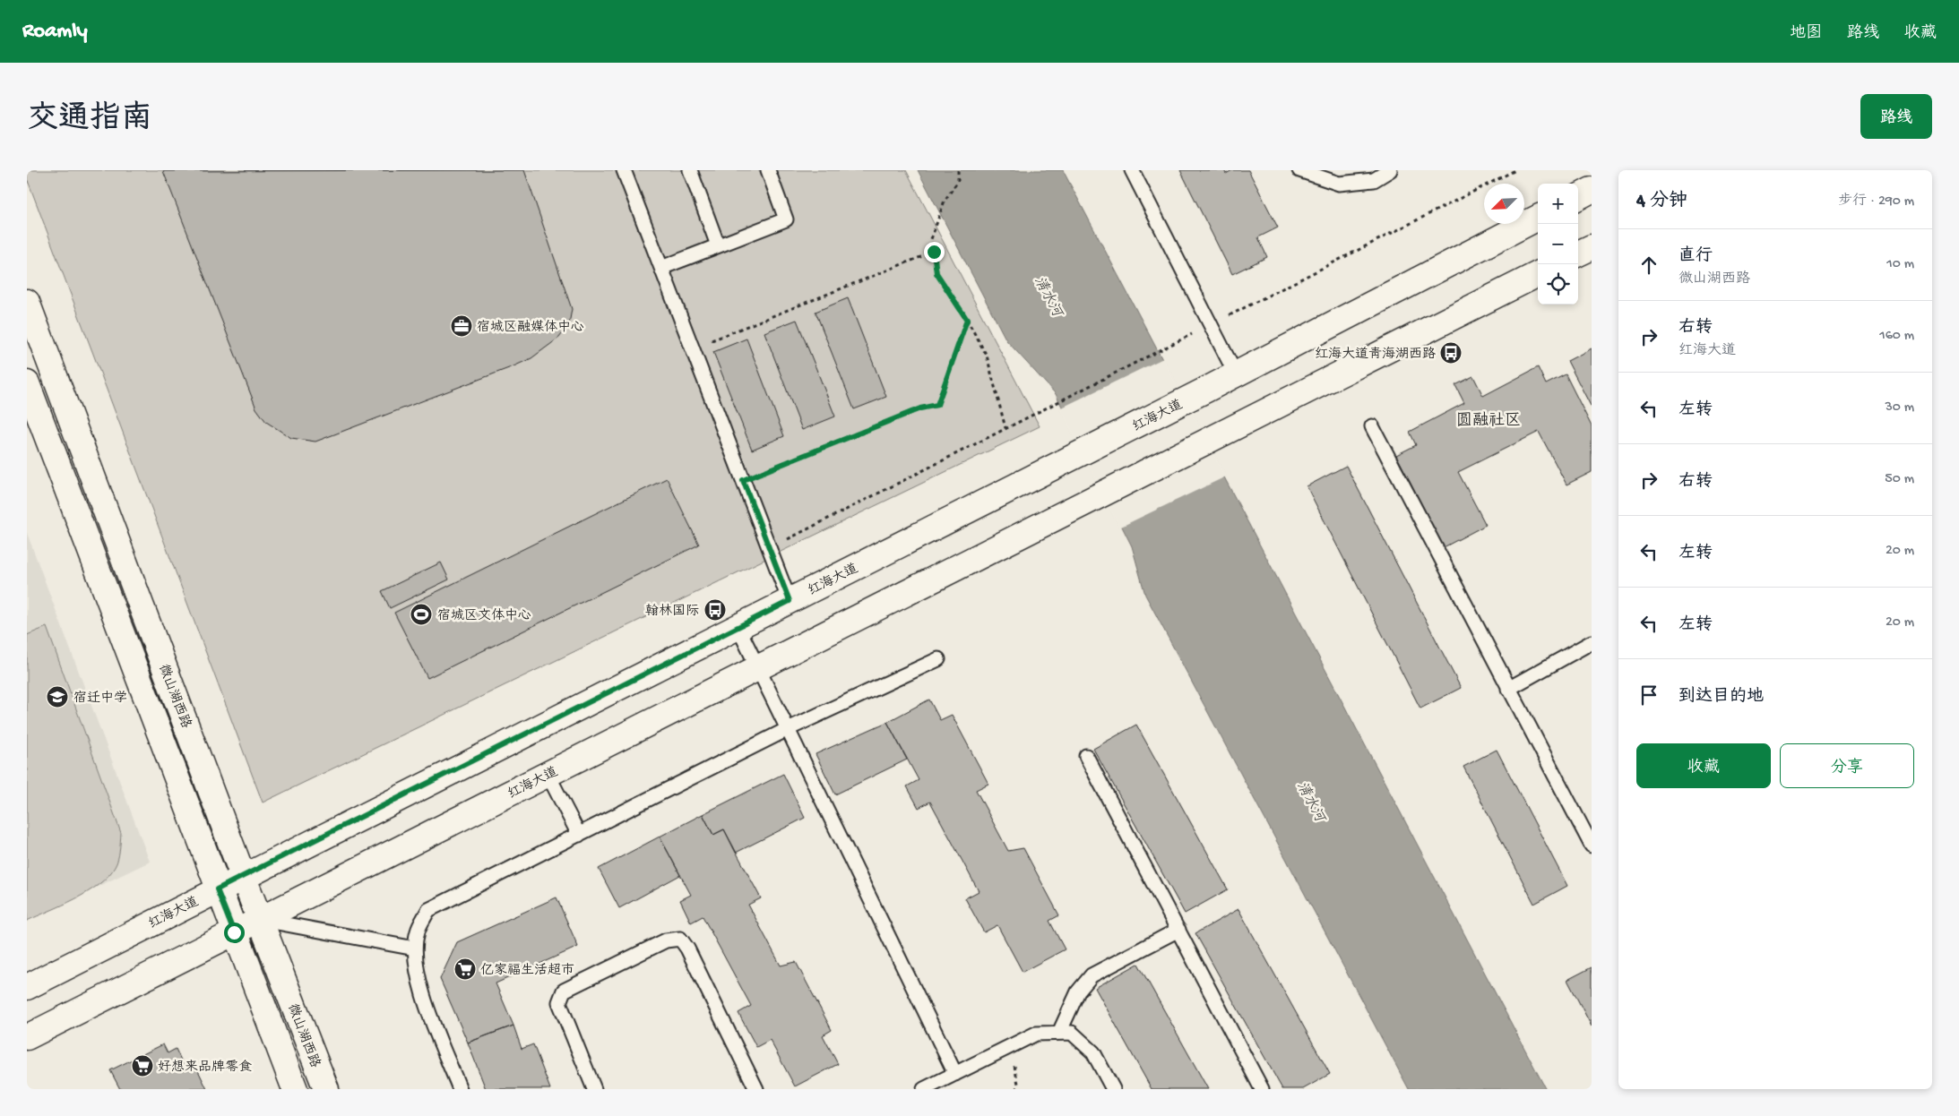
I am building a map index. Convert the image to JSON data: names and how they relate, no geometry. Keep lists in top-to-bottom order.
{
  "streets": {
    "main road": ["红海大道", "微山湖西路"]
  },
  "crossings": [
    ["红海大道", "微山湖西路"]
  ],
  "districts": ["圆融社区"],
  "water": ["清水河"],
  "places": {
    "office": ["宿城区融媒体中心"],
    "bus stop": ["红海大道青海湖西路", "翰林国际"],
    "sports": ["宿城区文体中心"],
    "school or university": ["宿迁中学"],
    "supermarket": ["亿家福生活超市", "好想来品牌零食"]
  },
  "north": "bottom left",
  "page": {
    "header": "Roamly",
    "nav": ["地图", "路线", "收藏"],
    "title": "交通指南",
    "buttons": [
      "路线",
      ["收藏", "分享"]
    ],
    "heading": ["4 分钟", "步行 · 290 m"],
    "map_buttons": ["+", "−"],
    "list": [
      ["直行", "微山湖西路", "10 m"],
      ["右转", "红海大道", "160 m"],
      ["左转", "30 m"],
      ["右转", "50 m"],
      ["左转", "20 m"],
      ["左转", "20 m"],
      "到达目的地"
    ]
  }
}
